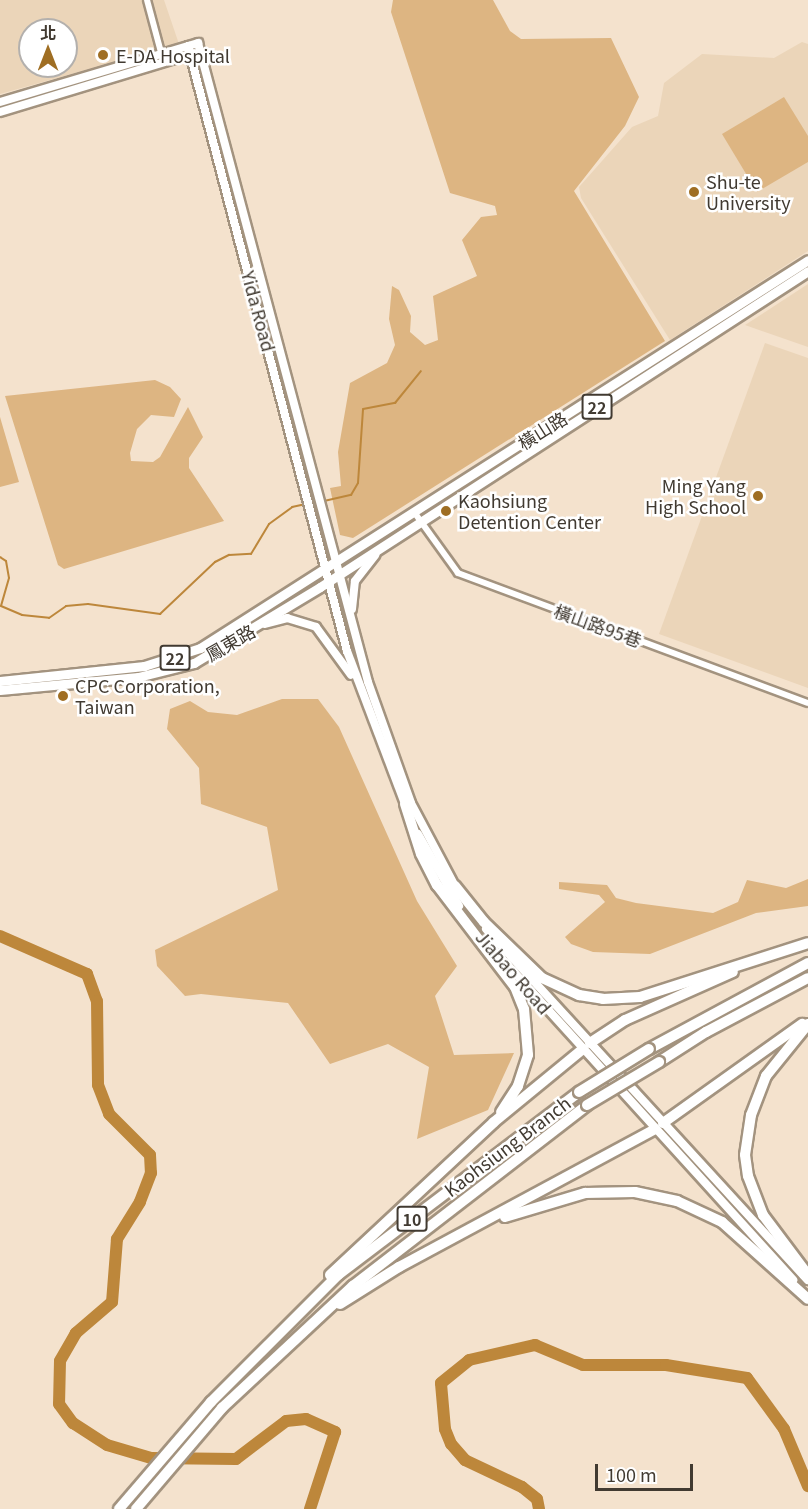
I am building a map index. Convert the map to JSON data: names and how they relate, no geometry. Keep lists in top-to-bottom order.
{
  "streets": {
    "highway": ["Kaohsiung Branch", "10"],
    "main road": ["22", "橫山路", "鳳東路"],
    "street": ["Yida Road", "橫山路95巷", "Jiabao Road"]
  },
  "crossings": [
    ["Yida Road", "橫山路"],
    ["Yida Road", "鳳東路"],
    ["Yida Road", "Jiabao Road"],
    ["橫山路", "橫山路95巷"],
    ["橫山路", "鳳東路"],
    ["橫山路", "Jiabao Road"],
    ["鳳東路", "Jiabao Road"]
  ],
  "places": [
    "E-DA Hospital",
    "Shu-te University",
    "Ming Yang High School",
    "Kaohsiung Detention Center",
    "CPC Corporation, Taiwan"
  ],
  "scale_bar": "100 m",
  "north": "top"
}
